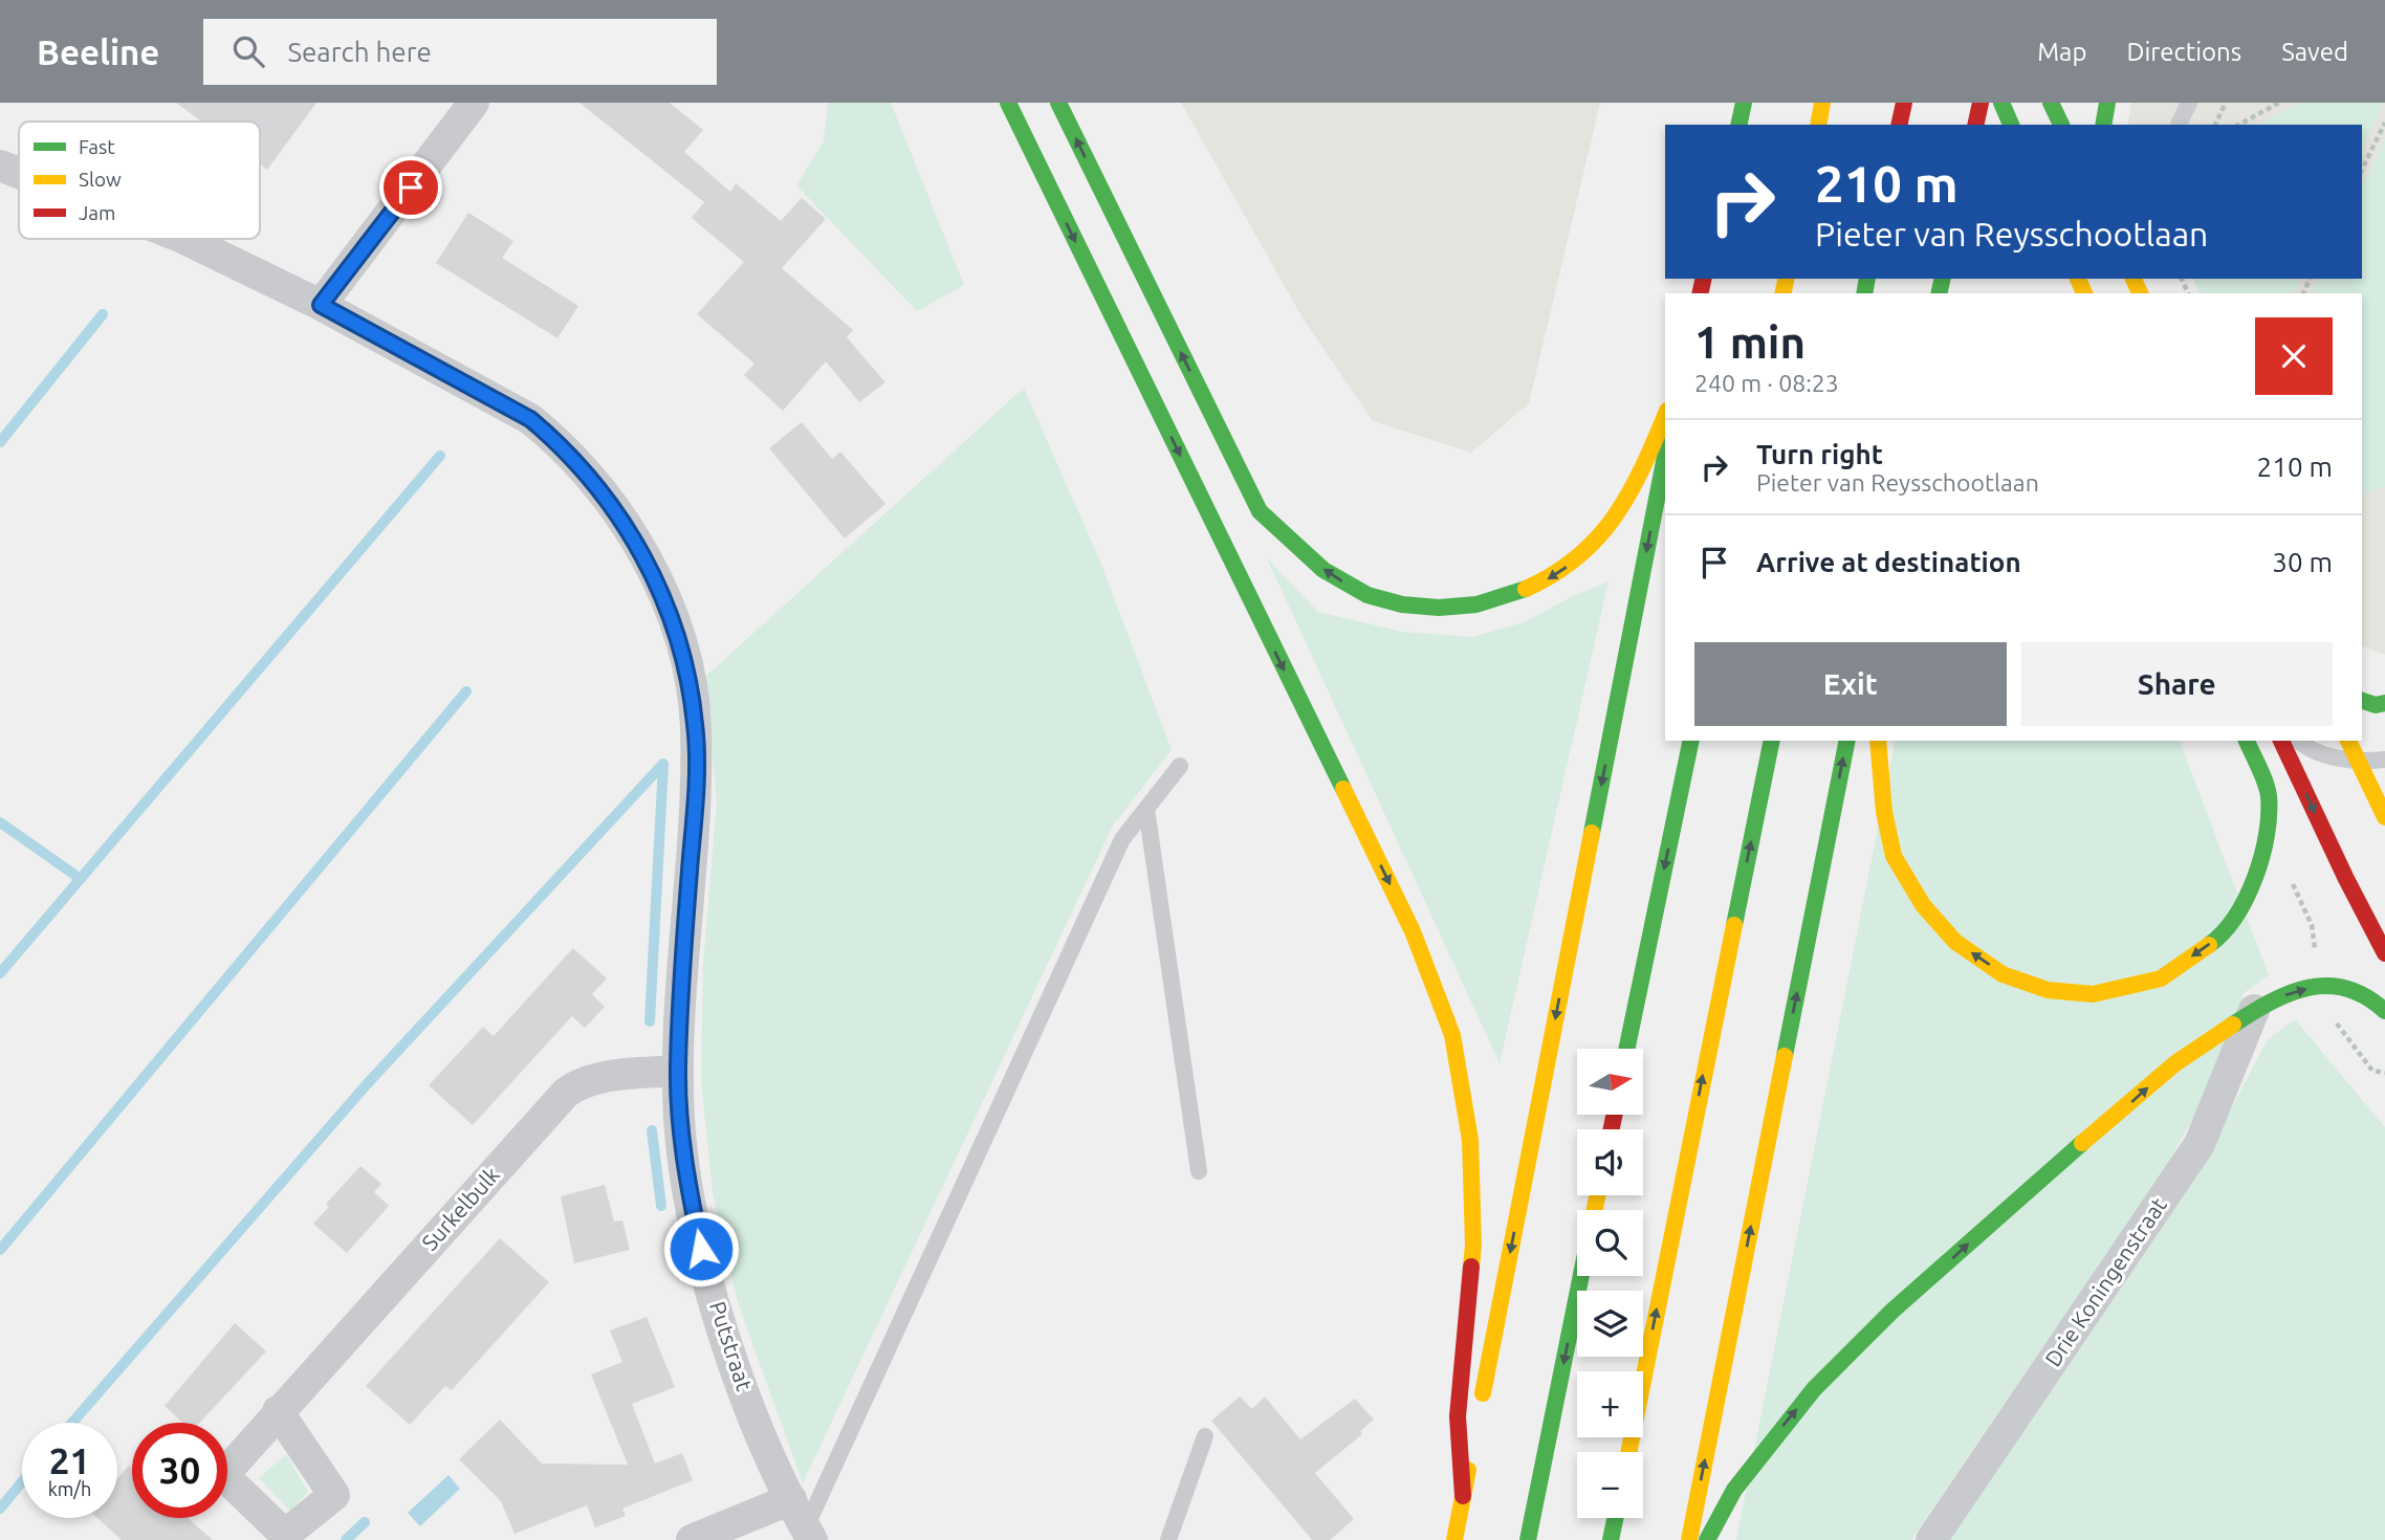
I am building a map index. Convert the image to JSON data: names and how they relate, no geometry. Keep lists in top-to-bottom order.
{
  "streets": {
    "street": ["Surkelbulk", "Drie Koningenstraat", "Putstraat"]
  },
  "crossings": [
    ["Surkelbulk", "Putstraat"]
  ],
  "legend": ["Fast", "Slow", "Jam"],
  "north": "right",
  "page": {
    "header": "Beeline",
    "search": "Search here",
    "nav": ["Map", "Directions", "Saved"],
    "turn": ["210 m", "Pieter van Reysschootlaan"],
    "heading": ["1 min", "240 m · 08:23"],
    "list": [
      {
        "name": "Turn right",
        "note": "Pieter van Reysschootlaan",
        "value": "210 m"
      },
      {
        "name": "Arrive at destination",
        "value": "30 m"
      }
    ],
    "buttons": ["Exit", "Share"],
    "map_buttons": ["+", "−"],
    "speed": "21 km/h",
    "limit": "30"
  }
}
